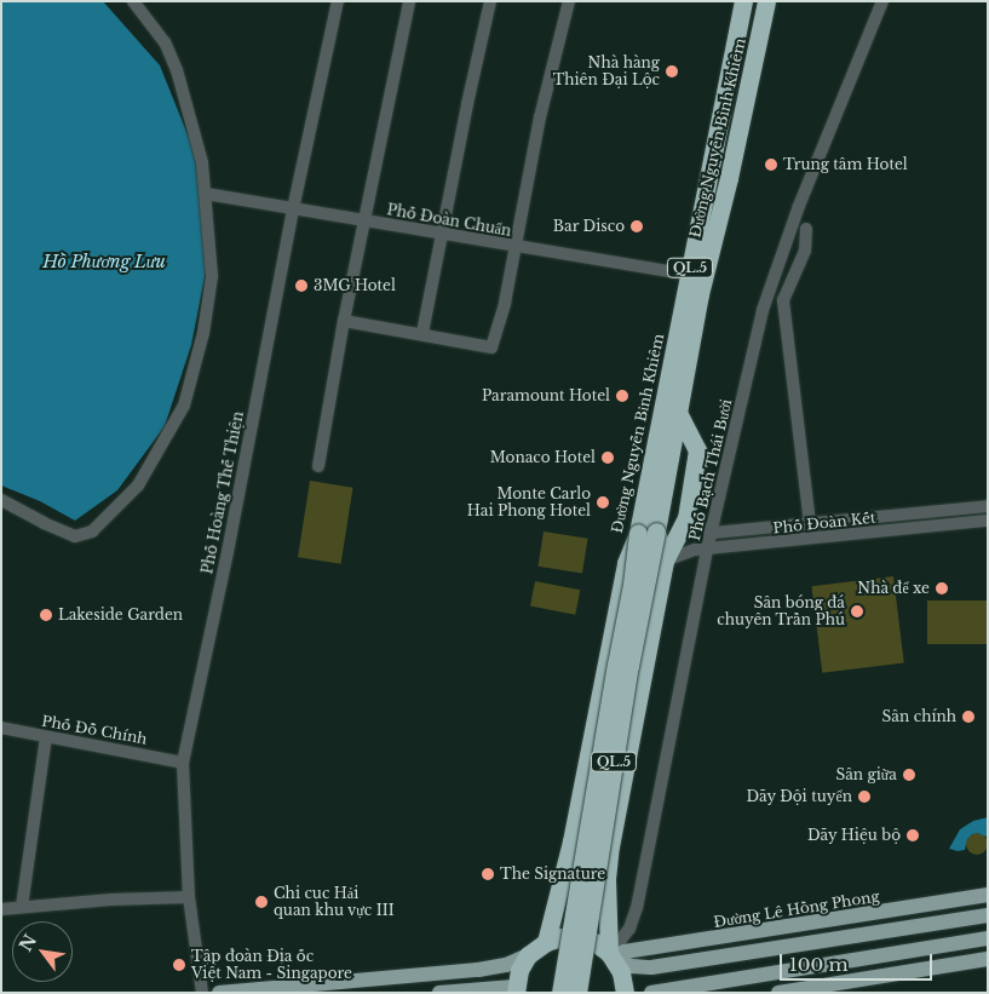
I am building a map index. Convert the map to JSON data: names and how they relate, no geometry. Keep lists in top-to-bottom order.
{
  "streets": {
    "highway": ["Đường Nguyễn Bình Khiêm", "QL.5", "Đường Nguyễn Bỉnh Khiêm"],
    "main road": ["Đường Lê Hồng Phong"],
    "street": [
      "Phố Đoàn Chuẩn",
      "Phố Bạch Thái Bưởi",
      "Phố Hoàng Thế Thiện",
      "Phố Đoàn Kết",
      "Phố Đỗ Chính"
    ]
  },
  "crossings": [
    ["Đường Nguyễn Bình Khiêm", "QL.5"],
    ["Đường Nguyễn Bình Khiêm", "Đường Nguyễn Bỉnh Khiêm"],
    ["Phố Đoàn Chuẩn", "Đường Nguyễn Bỉnh Khiêm"],
    ["Phố Đoàn Chuẩn", "Phố Hoàng Thế Thiện"],
    ["QL.5", "Đường Nguyễn Bỉnh Khiêm"],
    ["Đường Nguyễn Bỉnh Khiêm", "Phố Bạch Thái Bưởi"],
    ["Đường Nguyễn Bỉnh Khiêm", "Phố Đoàn Kết"],
    ["Đường Nguyễn Bỉnh Khiêm", "Đường Lê Hồng Phong"],
    ["Phố Bạch Thái Bưởi", "Phố Đoàn Kết"],
    ["Phố Bạch Thái Bưởi", "Đường Lê Hồng Phong"],
    ["Phố Hoàng Thế Thiện", "Phố Đỗ Chính"]
  ],
  "water": ["Hồ Phương Lưu"],
  "places": [
    "Nhà hàng Thiên Đại Lộc",
    "Trung tâm Hotel",
    "Bar Disco",
    "3MG Hotel",
    "Paramount Hotel",
    "Monaco Hotel",
    "Monte Carlo Hai Phong Hotel",
    "Nhà để xe",
    "Sân bóng đá chuyên Trần Phú",
    "Lakeside Garden",
    "Sân chính",
    "Sân giữa",
    "Dãy Đội tuyển",
    "Dãy Hiệu bộ",
    "The Signature",
    "Chi cục Hải quan khu vực III",
    "Tập đoàn Địa ốc Việt Nam - Singapore"
  ],
  "scale_bar": "100 m",
  "north": "top left"
}
